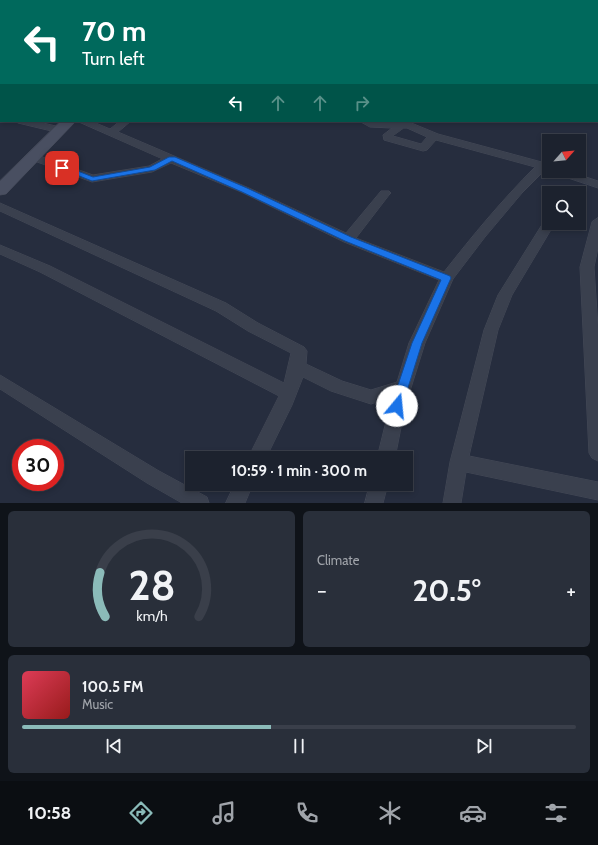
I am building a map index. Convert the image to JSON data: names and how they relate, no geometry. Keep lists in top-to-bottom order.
{
  "north": "top right",
  "page": {
    "turn": ["70 m", "Turn left"],
    "limit": "30",
    "trip": "10:59 · 1 min · 300 m",
    "tile": "Climate",
    "heat": ["−", "20.5°", "+"],
    "song": ["100.5 FM", "Music"],
    "tabs": "10:58",
    "gauge": ["28", "km/h"]
  }
}
